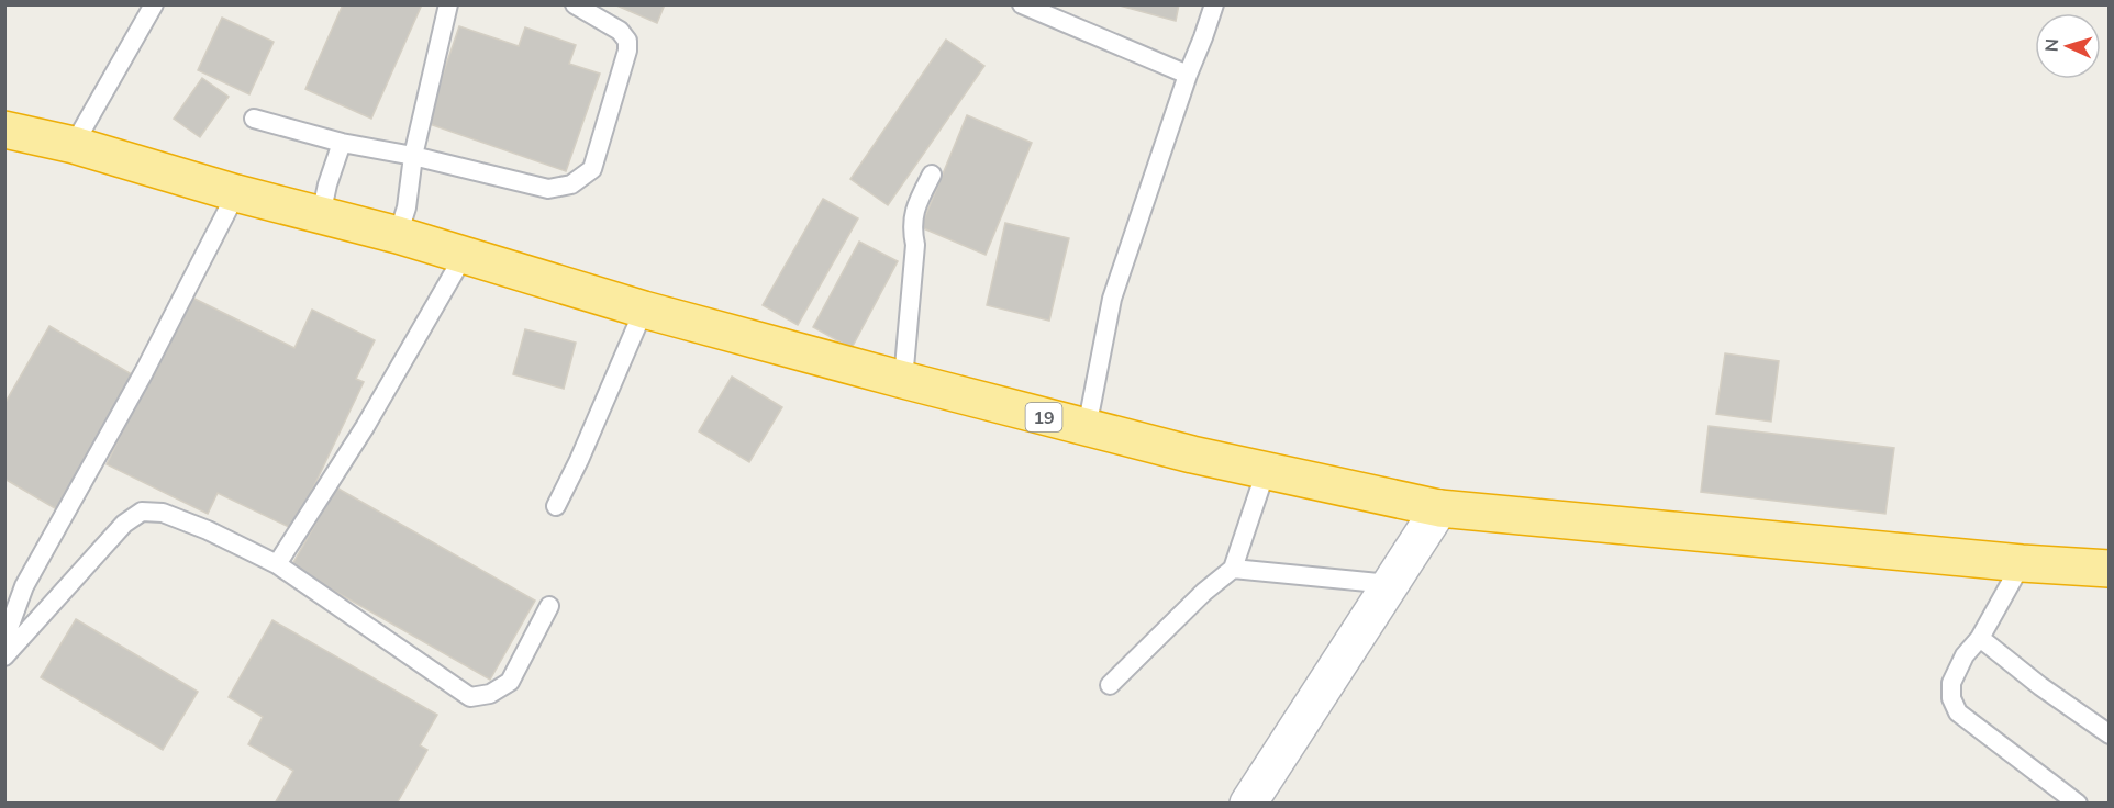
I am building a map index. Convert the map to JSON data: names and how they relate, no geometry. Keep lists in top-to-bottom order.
{
  "streets": {
    "highway": ["19"]
  },
  "north": "left"
}
